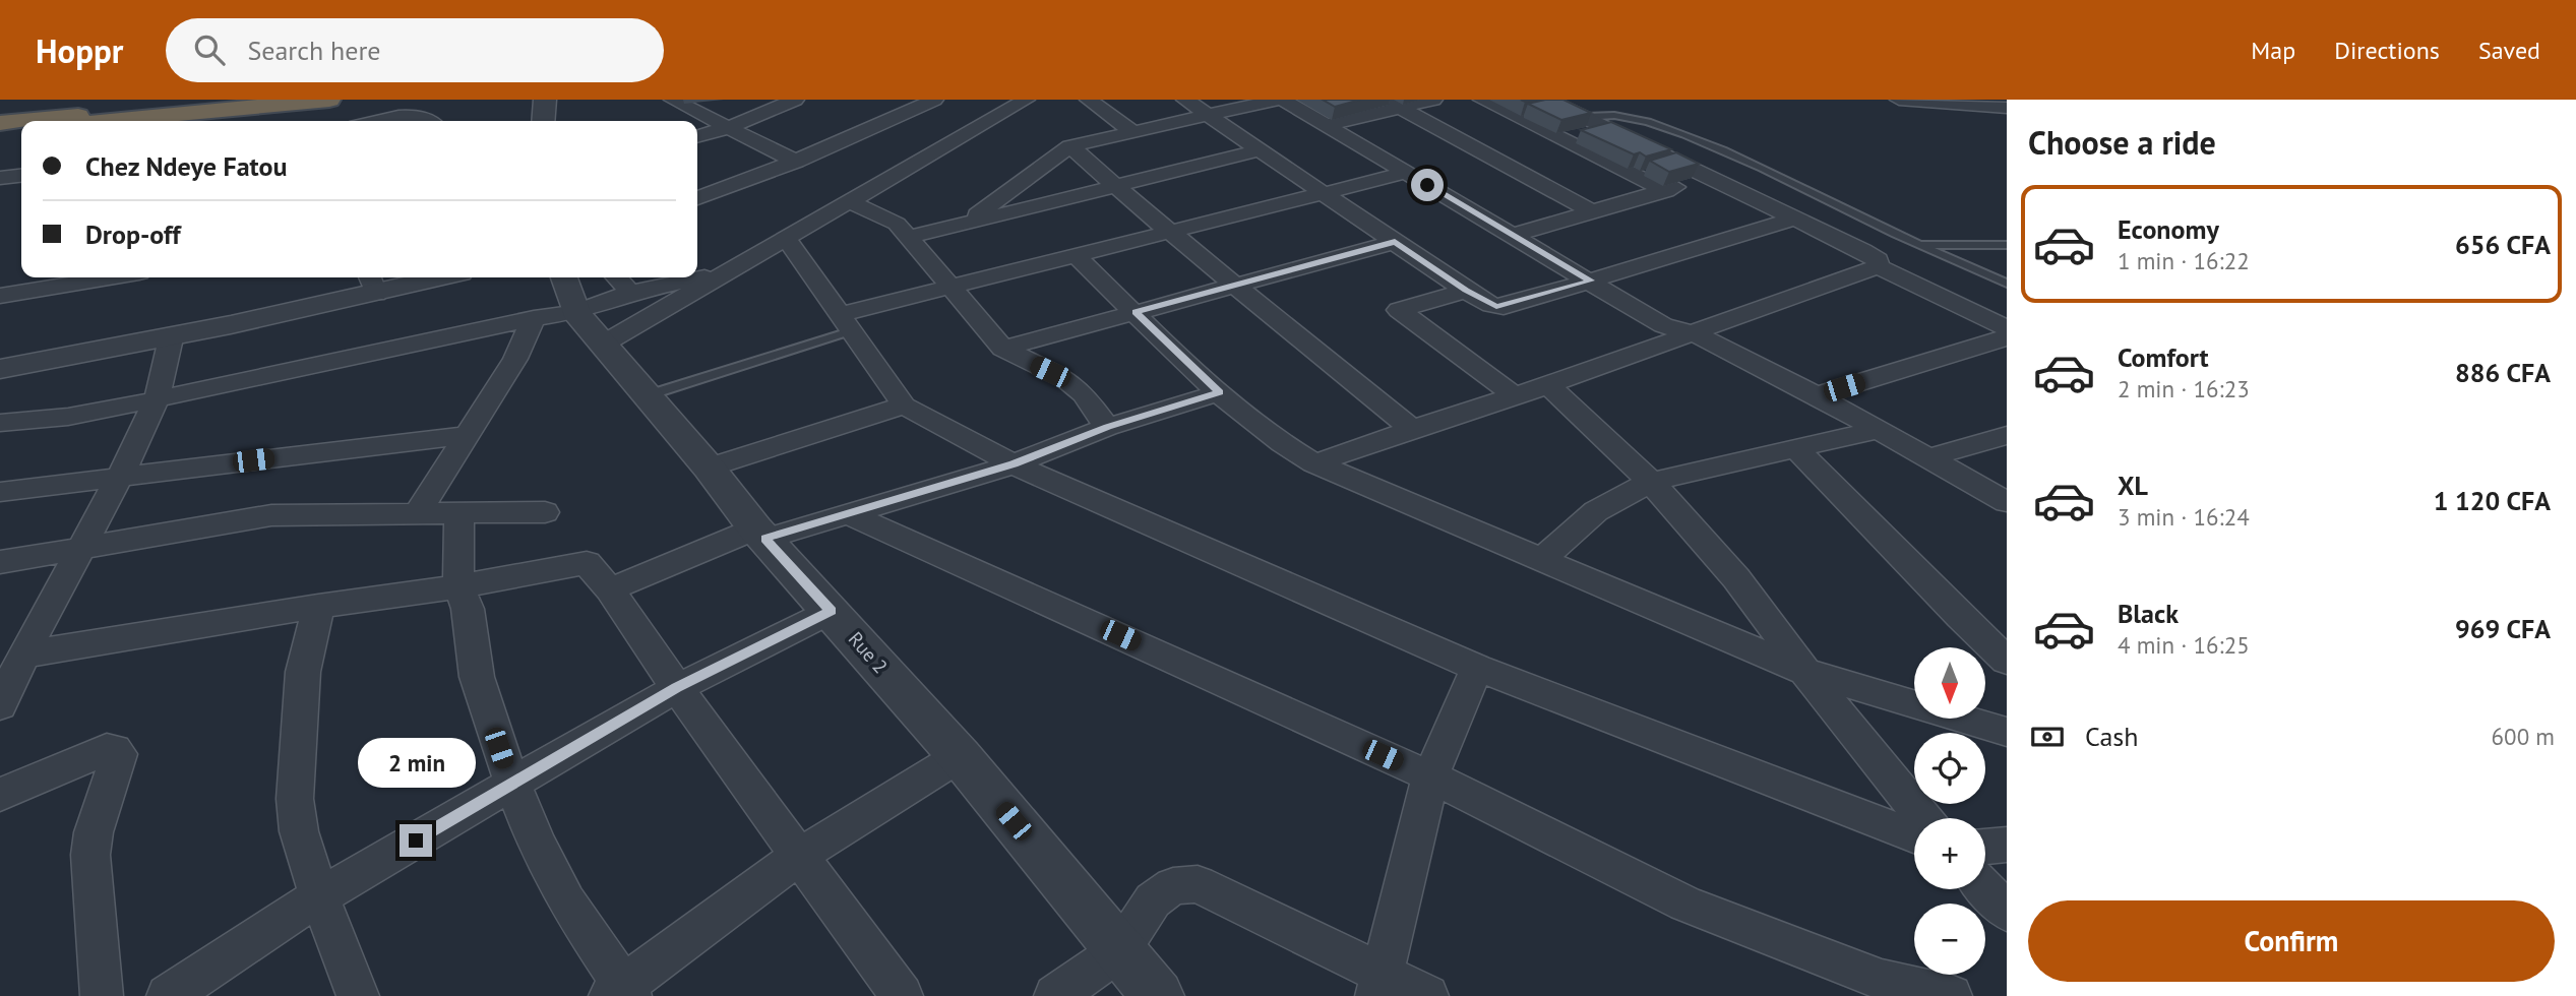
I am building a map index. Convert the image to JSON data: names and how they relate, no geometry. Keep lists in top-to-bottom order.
{
  "streets": {
    "street": ["Rue 2"]
  },
  "north": "bottom",
  "page": {
    "header": "Hoppr",
    "search": "Search here",
    "nav": ["Map", "Directions", "Saved"],
    "heading": "Choose a ride",
    "banner": ["Chez Ndeye Fatou", "Drop-off"],
    "list": [
      {
        "name": "Economy",
        "note": "1 min · 16:22",
        "value": "656 CFA"
      },
      {
        "name": "Comfort",
        "note": "2 min · 16:23",
        "value": "886 CFA"
      },
      {
        "name": "XL",
        "note": "3 min · 16:24",
        "value": "1 120 CFA"
      },
      {
        "name": "Black",
        "note": "4 min · 16:25",
        "value": "969 CFA"
      }
    ],
    "map_buttons": ["+", "−"],
    "pay": ["Cash", "600 m"],
    "bubble": "2 min",
    "buttons": "Confirm"
  }
}
